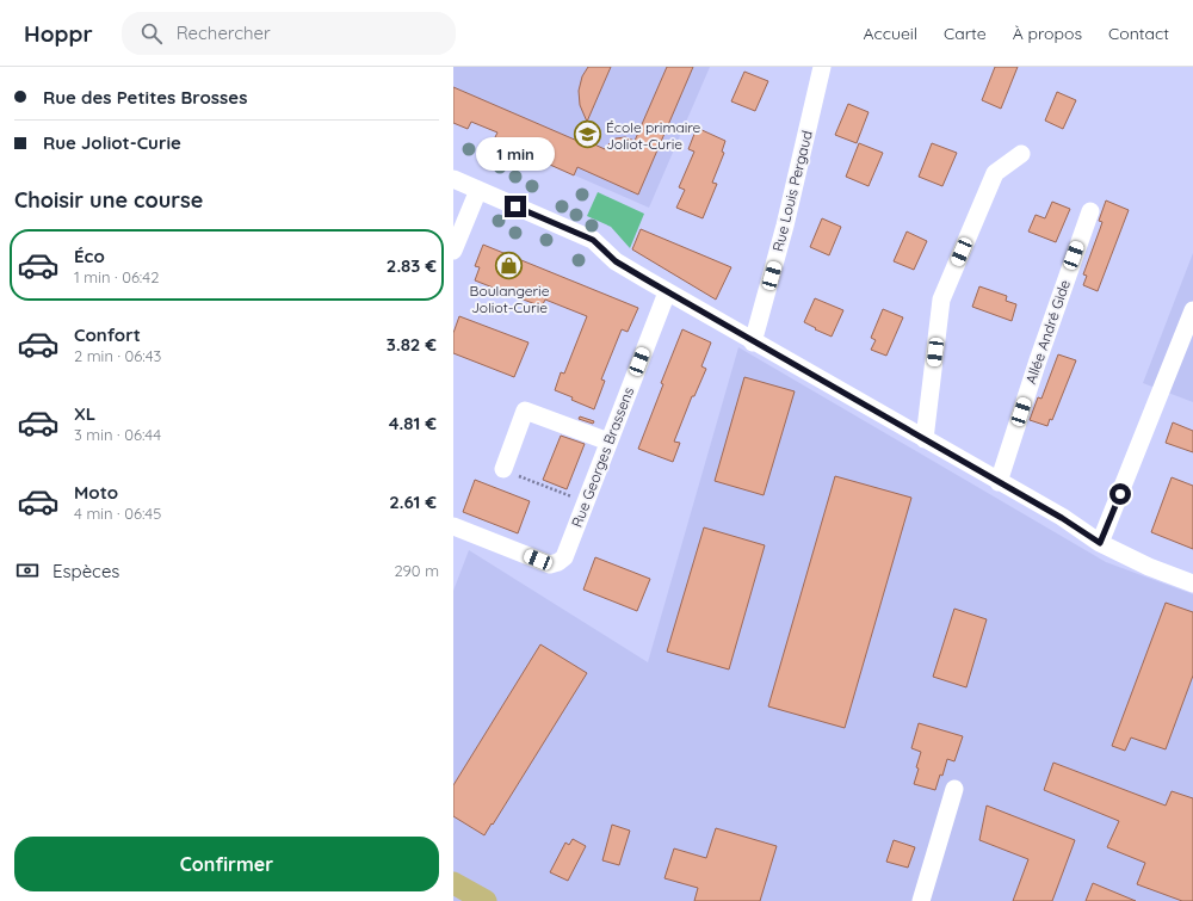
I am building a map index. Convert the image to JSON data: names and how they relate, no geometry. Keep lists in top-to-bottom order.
{
  "streets": {
    "street": ["Rue Louis Pergaud", "Allée André Gide", "Rue Georges Brassens"]
  },
  "places": {
    "school or university": ["École primaire Joliot-Curie"],
    "shop": ["Boulangerie Joliot-Curie"]
  },
  "page": {
    "header": "Hoppr",
    "search": "Rechercher",
    "nav": [
      "Accueil",
      "Carte",
      "À propos",
      "Contact"
    ],
    "banner": ["Rue des Petites Brosses", "Rue Joliot-Curie"],
    "bubble": "1 min",
    "heading": "Choisir une course",
    "list": [
      {
        "name": "Éco",
        "note": "1 min · 06:42",
        "value": "2.83 €"
      },
      {
        "name": "Confort",
        "note": "2 min · 06:43",
        "value": "3.82 €"
      },
      {
        "name": "XL",
        "note": "3 min · 06:44",
        "value": "4.81 €"
      },
      {
        "name": "Moto",
        "note": "4 min · 06:45",
        "value": "2.61 €"
      }
    ],
    "pay": ["Espèces", "290 m"],
    "buttons": "Confirmer"
  }
}
